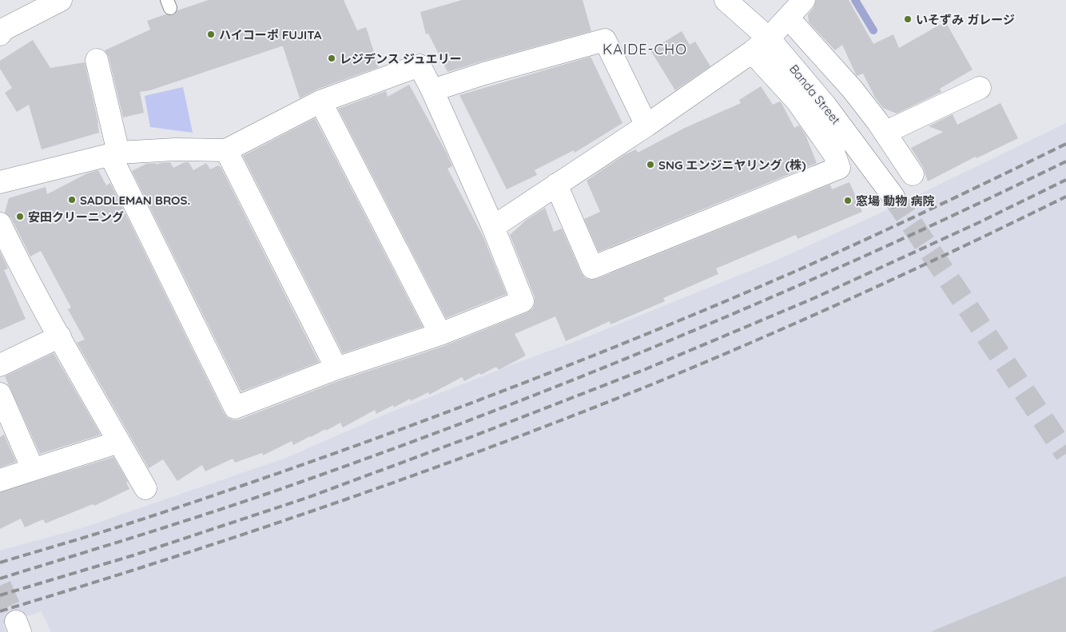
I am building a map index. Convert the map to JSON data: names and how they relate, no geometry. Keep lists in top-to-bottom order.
{
  "streets": {
    "street": ["Banda Street"]
  },
  "districts": ["KAIDE-CHO"],
  "places": [
    "いそずみ ガレージ",
    "ハイコーポ FUJITA",
    "レジデンス ジュエリー",
    "SNG エンジニヤリング (株)",
    "SADDLEMAN BROS.",
    "窓場 動物 病院",
    "安田クリーニング"
  ]
}
